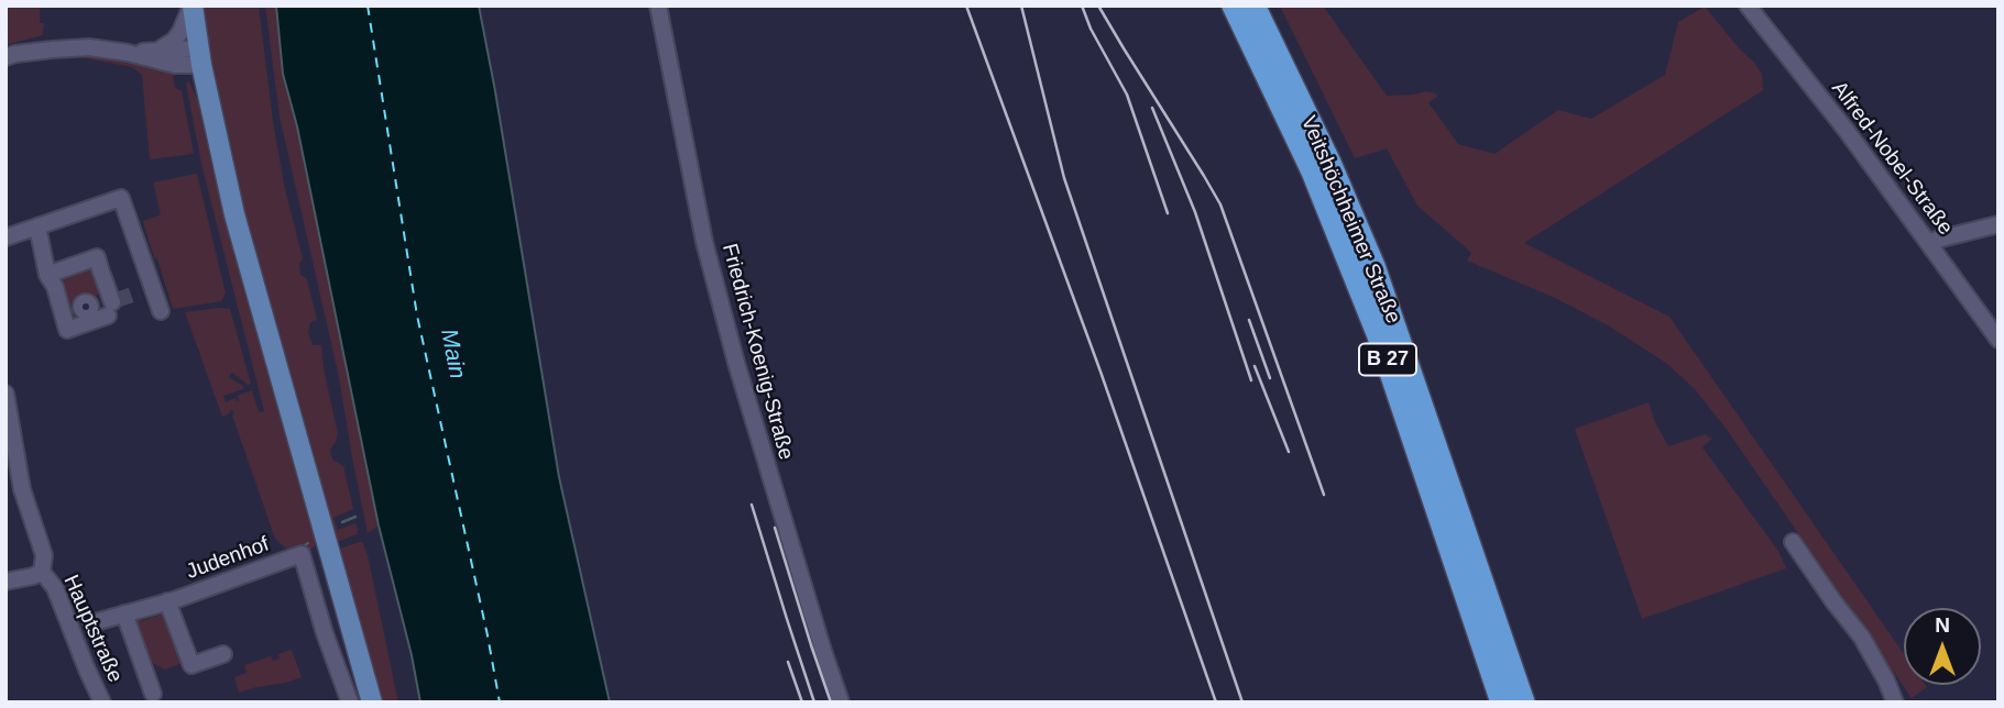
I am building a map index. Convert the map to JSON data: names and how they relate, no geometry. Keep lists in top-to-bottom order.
{
  "streets": {
    "highway": ["Veitshöchheimer Straße", "B 27"],
    "street": [
      "Alfred-Nobel-Straße",
      "Friedrich-Koenig-Straße",
      "Judenhof",
      "Hauptstraße"
    ]
  },
  "water": ["Main"],
  "north": "top"
}
